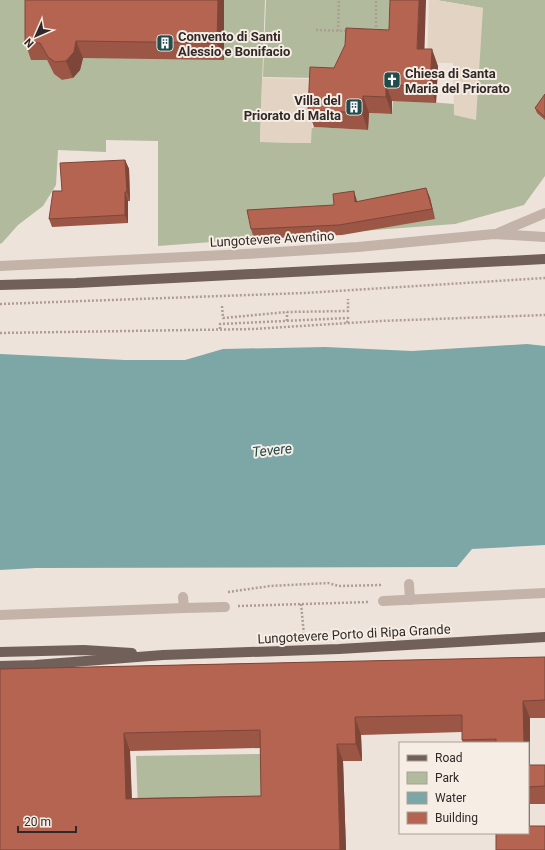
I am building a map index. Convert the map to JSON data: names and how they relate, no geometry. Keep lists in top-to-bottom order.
{
  "streets": {
    "main road": ["Lungotevere Porto di Ripa Grande"],
    "lane": ["Lungotevere Aventino"]
  },
  "water": ["Tevere"],
  "places": {
    "building": ["Convento di Santi Alessio e Bonifacio", "Villa del Priorato di Malta"],
    "church": ["Chiesa di Santa Maria del Priorato"]
  },
  "legend": [
    "Road",
    "Park",
    "Water",
    "Building"
  ],
  "scale_bar": "20 m",
  "north": "bottom left"
}
